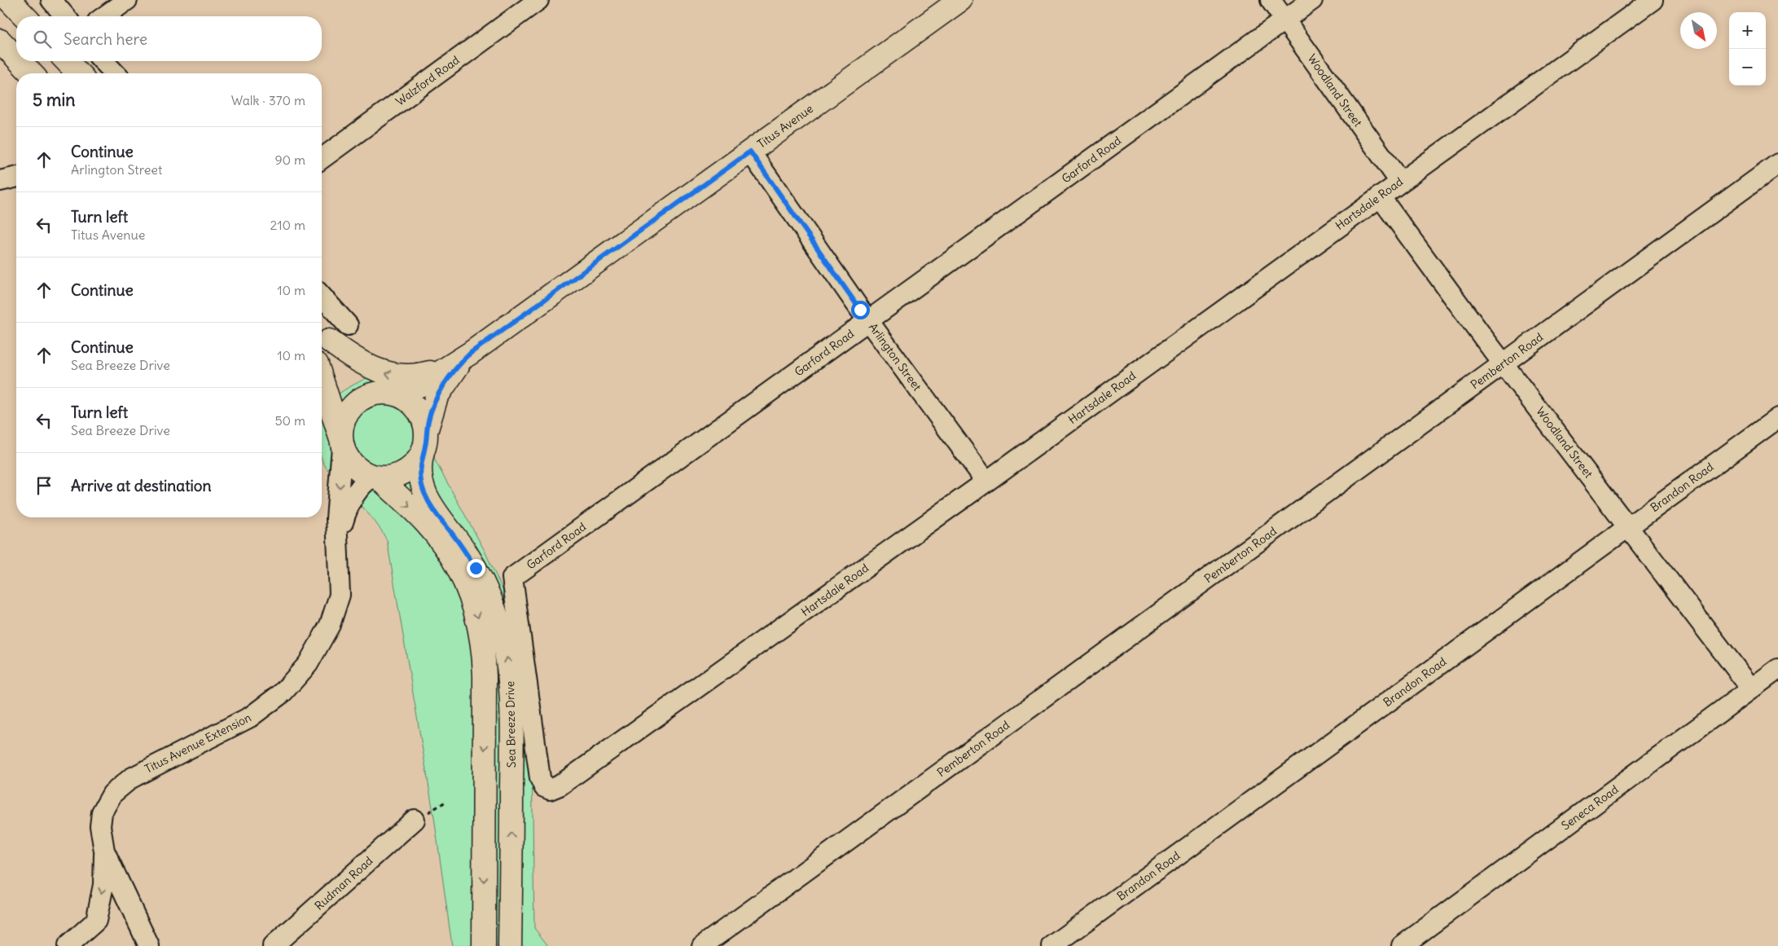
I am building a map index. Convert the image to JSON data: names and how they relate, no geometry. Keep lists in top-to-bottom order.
{
  "streets": {
    "main road": ["Titus Avenue", "Sea Breeze Drive"],
    "street": [
      "Walzford Road",
      "Woodland Street",
      "Garford Road",
      "Hartsdale Road",
      "Arlington Street",
      "Pemberton Road",
      "Brandon Road",
      "Titus Avenue Extension",
      "Seneca Road",
      "Rudman Road"
    ]
  },
  "crossings": [
    ["Woodland Street", "Garford Road"],
    ["Woodland Street", "Hartsdale Road"],
    ["Woodland Street", "Pemberton Road"],
    ["Woodland Street", "Brandon Road"],
    ["Woodland Street", "Seneca Road"],
    ["Titus Avenue", "Arlington Street"],
    ["Titus Avenue", "Sea Breeze Drive"],
    ["Titus Avenue", "Titus Avenue Extension"],
    ["Garford Road", "Hartsdale Road"],
    ["Garford Road", "Arlington Street"],
    ["Hartsdale Road", "Arlington Street"],
    ["Sea Breeze Drive", "Titus Avenue Extension"]
  ],
  "north": "bottom right",
  "page": {
    "map_buttons": ["+", "−"],
    "search": "Search here",
    "heading": ["5 min", "Walk · 370 m"],
    "list": [
      ["Continue", "Arlington Street", "90 m"],
      ["Turn left", "Titus Avenue", "210 m"],
      ["Continue", "10 m"],
      ["Continue", "Sea Breeze Drive", "10 m"],
      ["Turn left", "Sea Breeze Drive", "50 m"],
      "Arrive at destination"
    ]
  }
}
